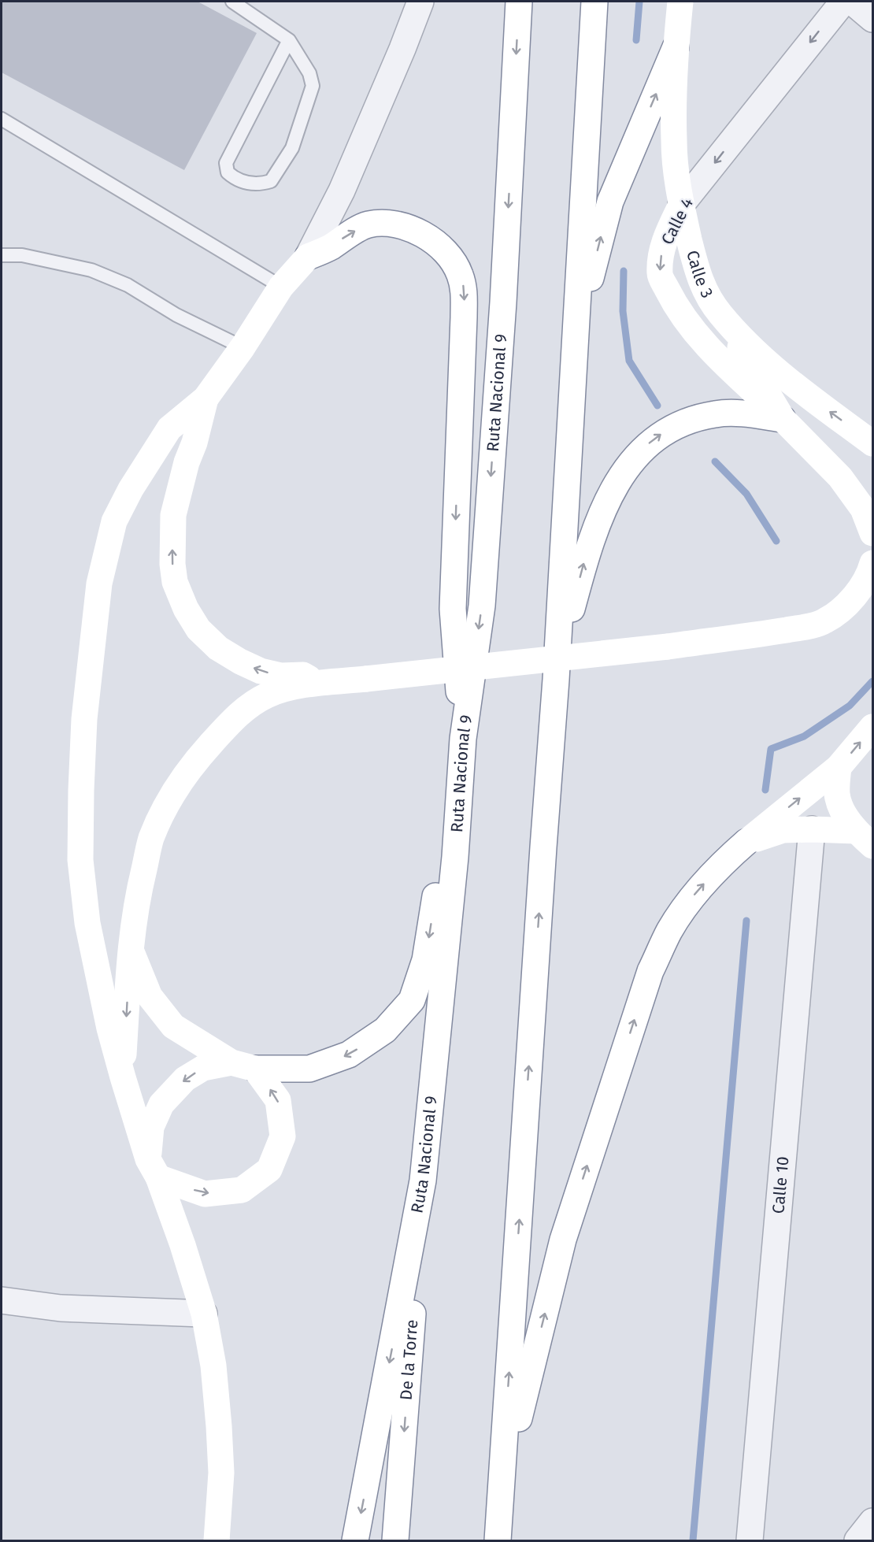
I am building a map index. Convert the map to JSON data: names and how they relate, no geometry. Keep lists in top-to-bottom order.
{
  "streets": {
    "main road": [
      "Calle 4",
      "Calle 3",
      "Ruta Nacional 9",
      "De la Torre"
    ],
    "street": ["Calle 10"]
  },
  "crossings": [
    ["Calle 4", "Calle 3"],
    ["Ruta Nacional 9", "De la Torre"]
  ],
  "one_way": ["Calle 4"]
}
